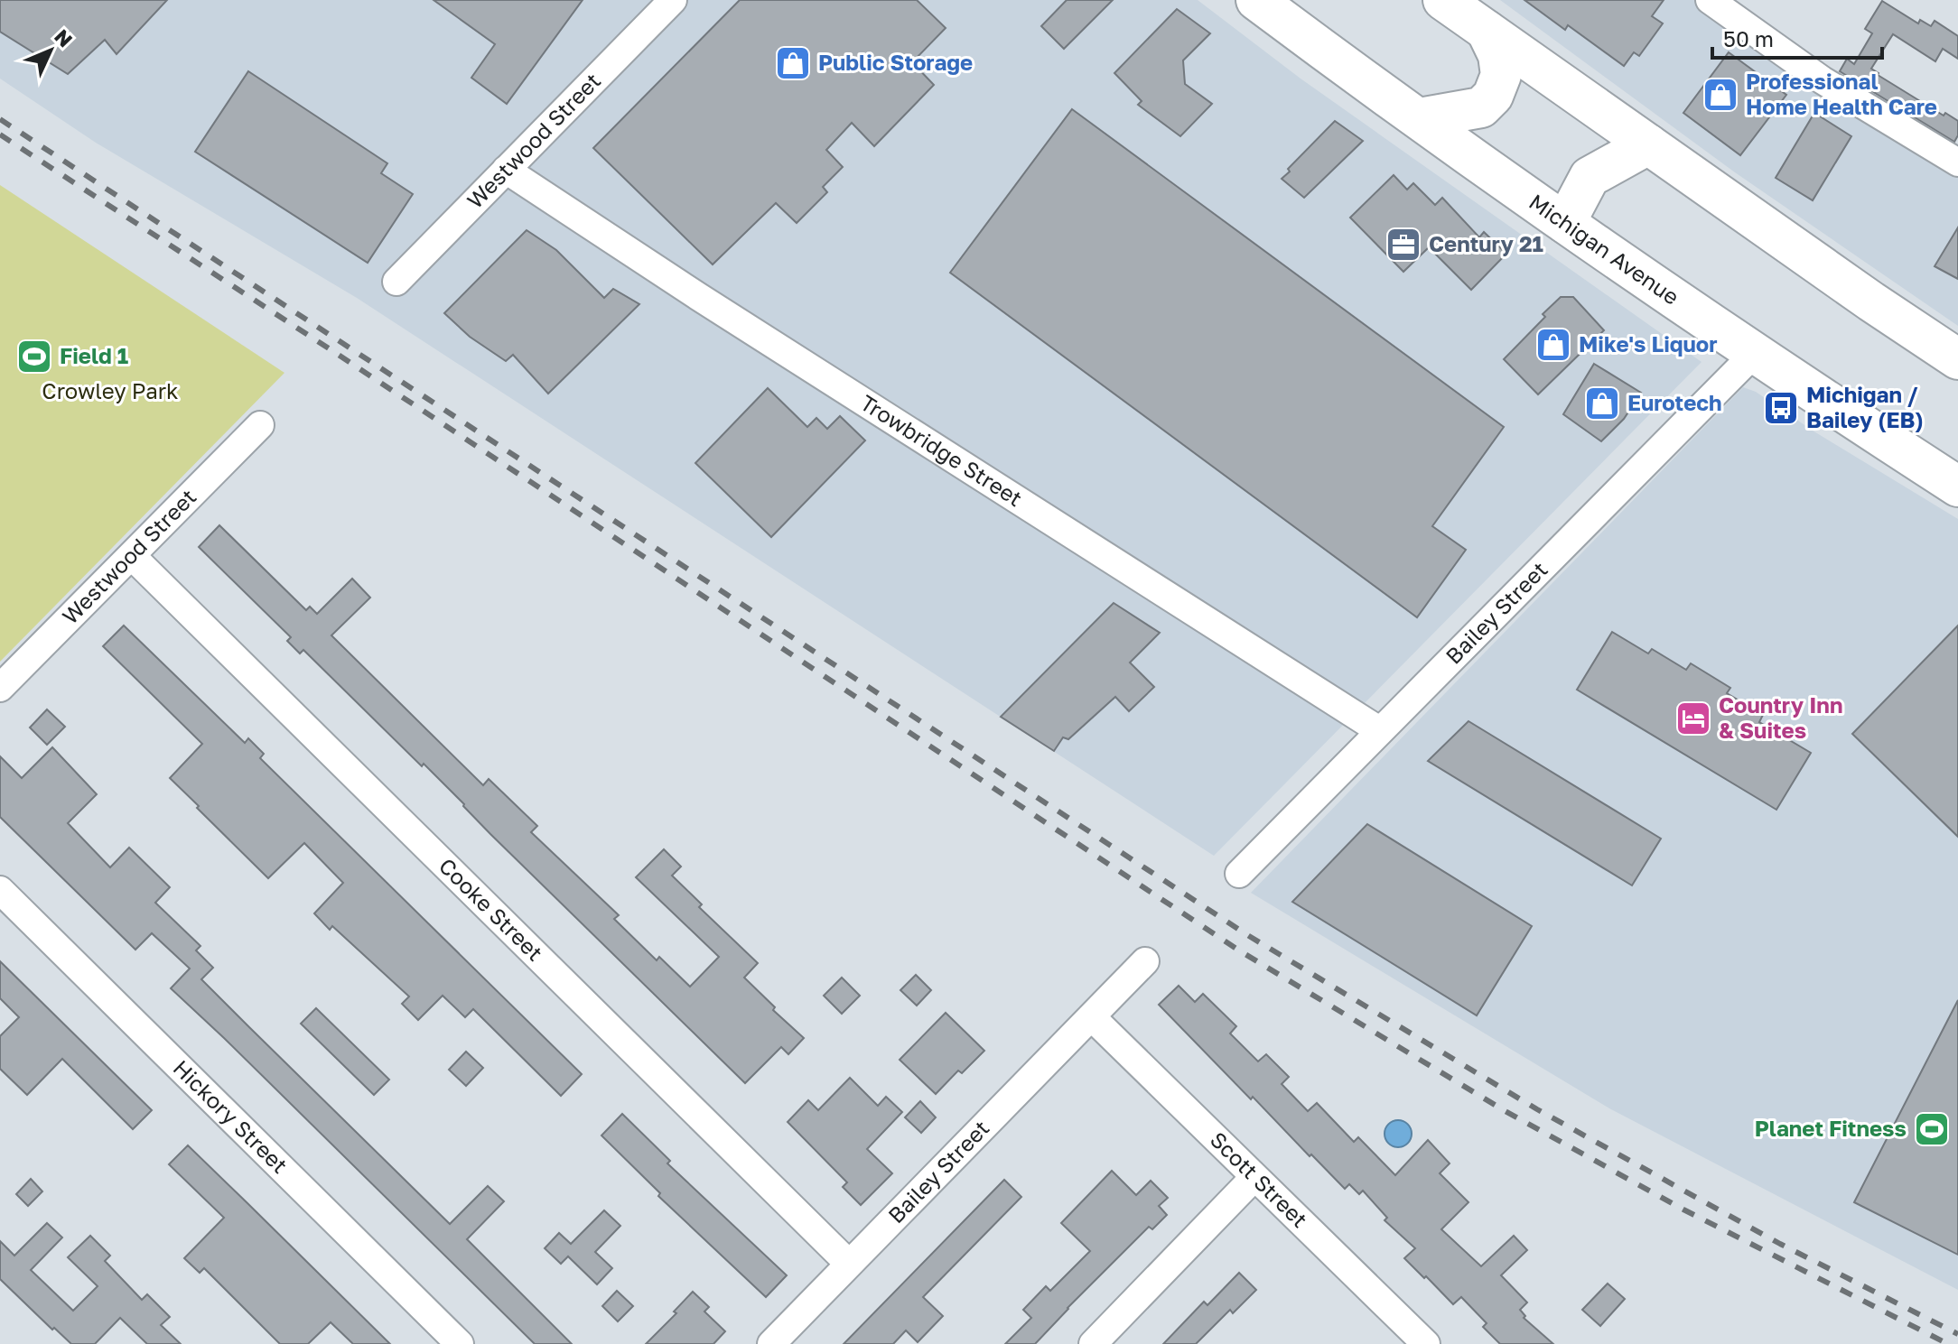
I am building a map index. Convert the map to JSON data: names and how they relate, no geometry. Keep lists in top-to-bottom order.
{
  "streets": {
    "main road": ["Michigan Avenue"],
    "street": [
      "Westwood Street",
      "Trowbridge Street",
      "Bailey Street",
      "Cooke Street",
      "Hickory Street",
      "Scott Street"
    ]
  },
  "crossings": [
    ["Westwood Street", "Trowbridge Street"],
    ["Westwood Street", "Cooke Street"],
    ["Michigan Avenue", "Bailey Street"],
    ["Trowbridge Street", "Bailey Street"],
    ["Bailey Street", "Cooke Street"],
    ["Bailey Street", "Scott Street"]
  ],
  "parks": ["Crowley Park"],
  "places": {
    "shop": [
      "Public Storage",
      "Professional Home Health Care",
      "Mike's Liquor",
      "Eurotech"
    ],
    "office": ["Century 21"],
    "sports": ["Field 1", "Planet Fitness"],
    "bus stop": ["Michigan / Bailey (EB)"],
    "hotel": ["Country Inn & Suites"]
  },
  "scale_bar": "50 m",
  "north": "top right"
}
